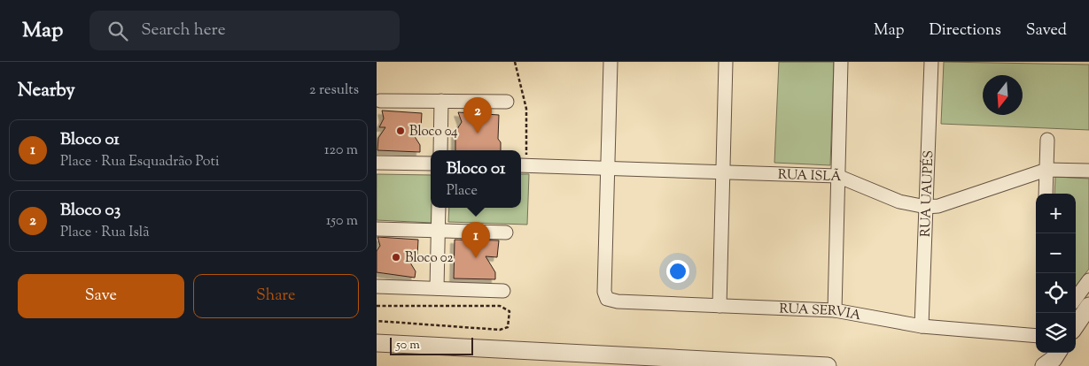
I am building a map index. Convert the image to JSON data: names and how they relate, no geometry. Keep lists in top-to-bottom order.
{
  "streets": {
    "street": ["RUA ISLÃ", "RUA UAUPÉS", "RUA SERVIA"]
  },
  "crossings": [
    ["RUA ISLÃ", "RUA UAUPÉS"],
    ["RUA ISLÃ", "RUA SERVIA"],
    ["RUA UAUPÉS", "RUA SERVIA"]
  ],
  "places": ["Bloco 04", "Bloco 02"],
  "scale_bar": "50 m",
  "north": "bottom",
  "page": {
    "header": "Map",
    "search": "Search here",
    "nav": ["Map", "Directions", "Saved"],
    "heading": ["Nearby", "2 results"],
    "pins": ["2", "1"],
    "list": [
      {
        "mark": "1",
        "name": "Bloco 01",
        "note": "Place · Rua Esquadrão Poti",
        "value": "120 m"
      },
      {
        "mark": "2",
        "name": "Bloco 03",
        "note": "Place · Rua Islã",
        "value": "150 m"
      }
    ],
    "popup": ["Bloco 01", "Place"],
    "map_buttons": ["+", "−"],
    "buttons": ["Save", "Share"],
    "scale": "50 m"
  }
}
